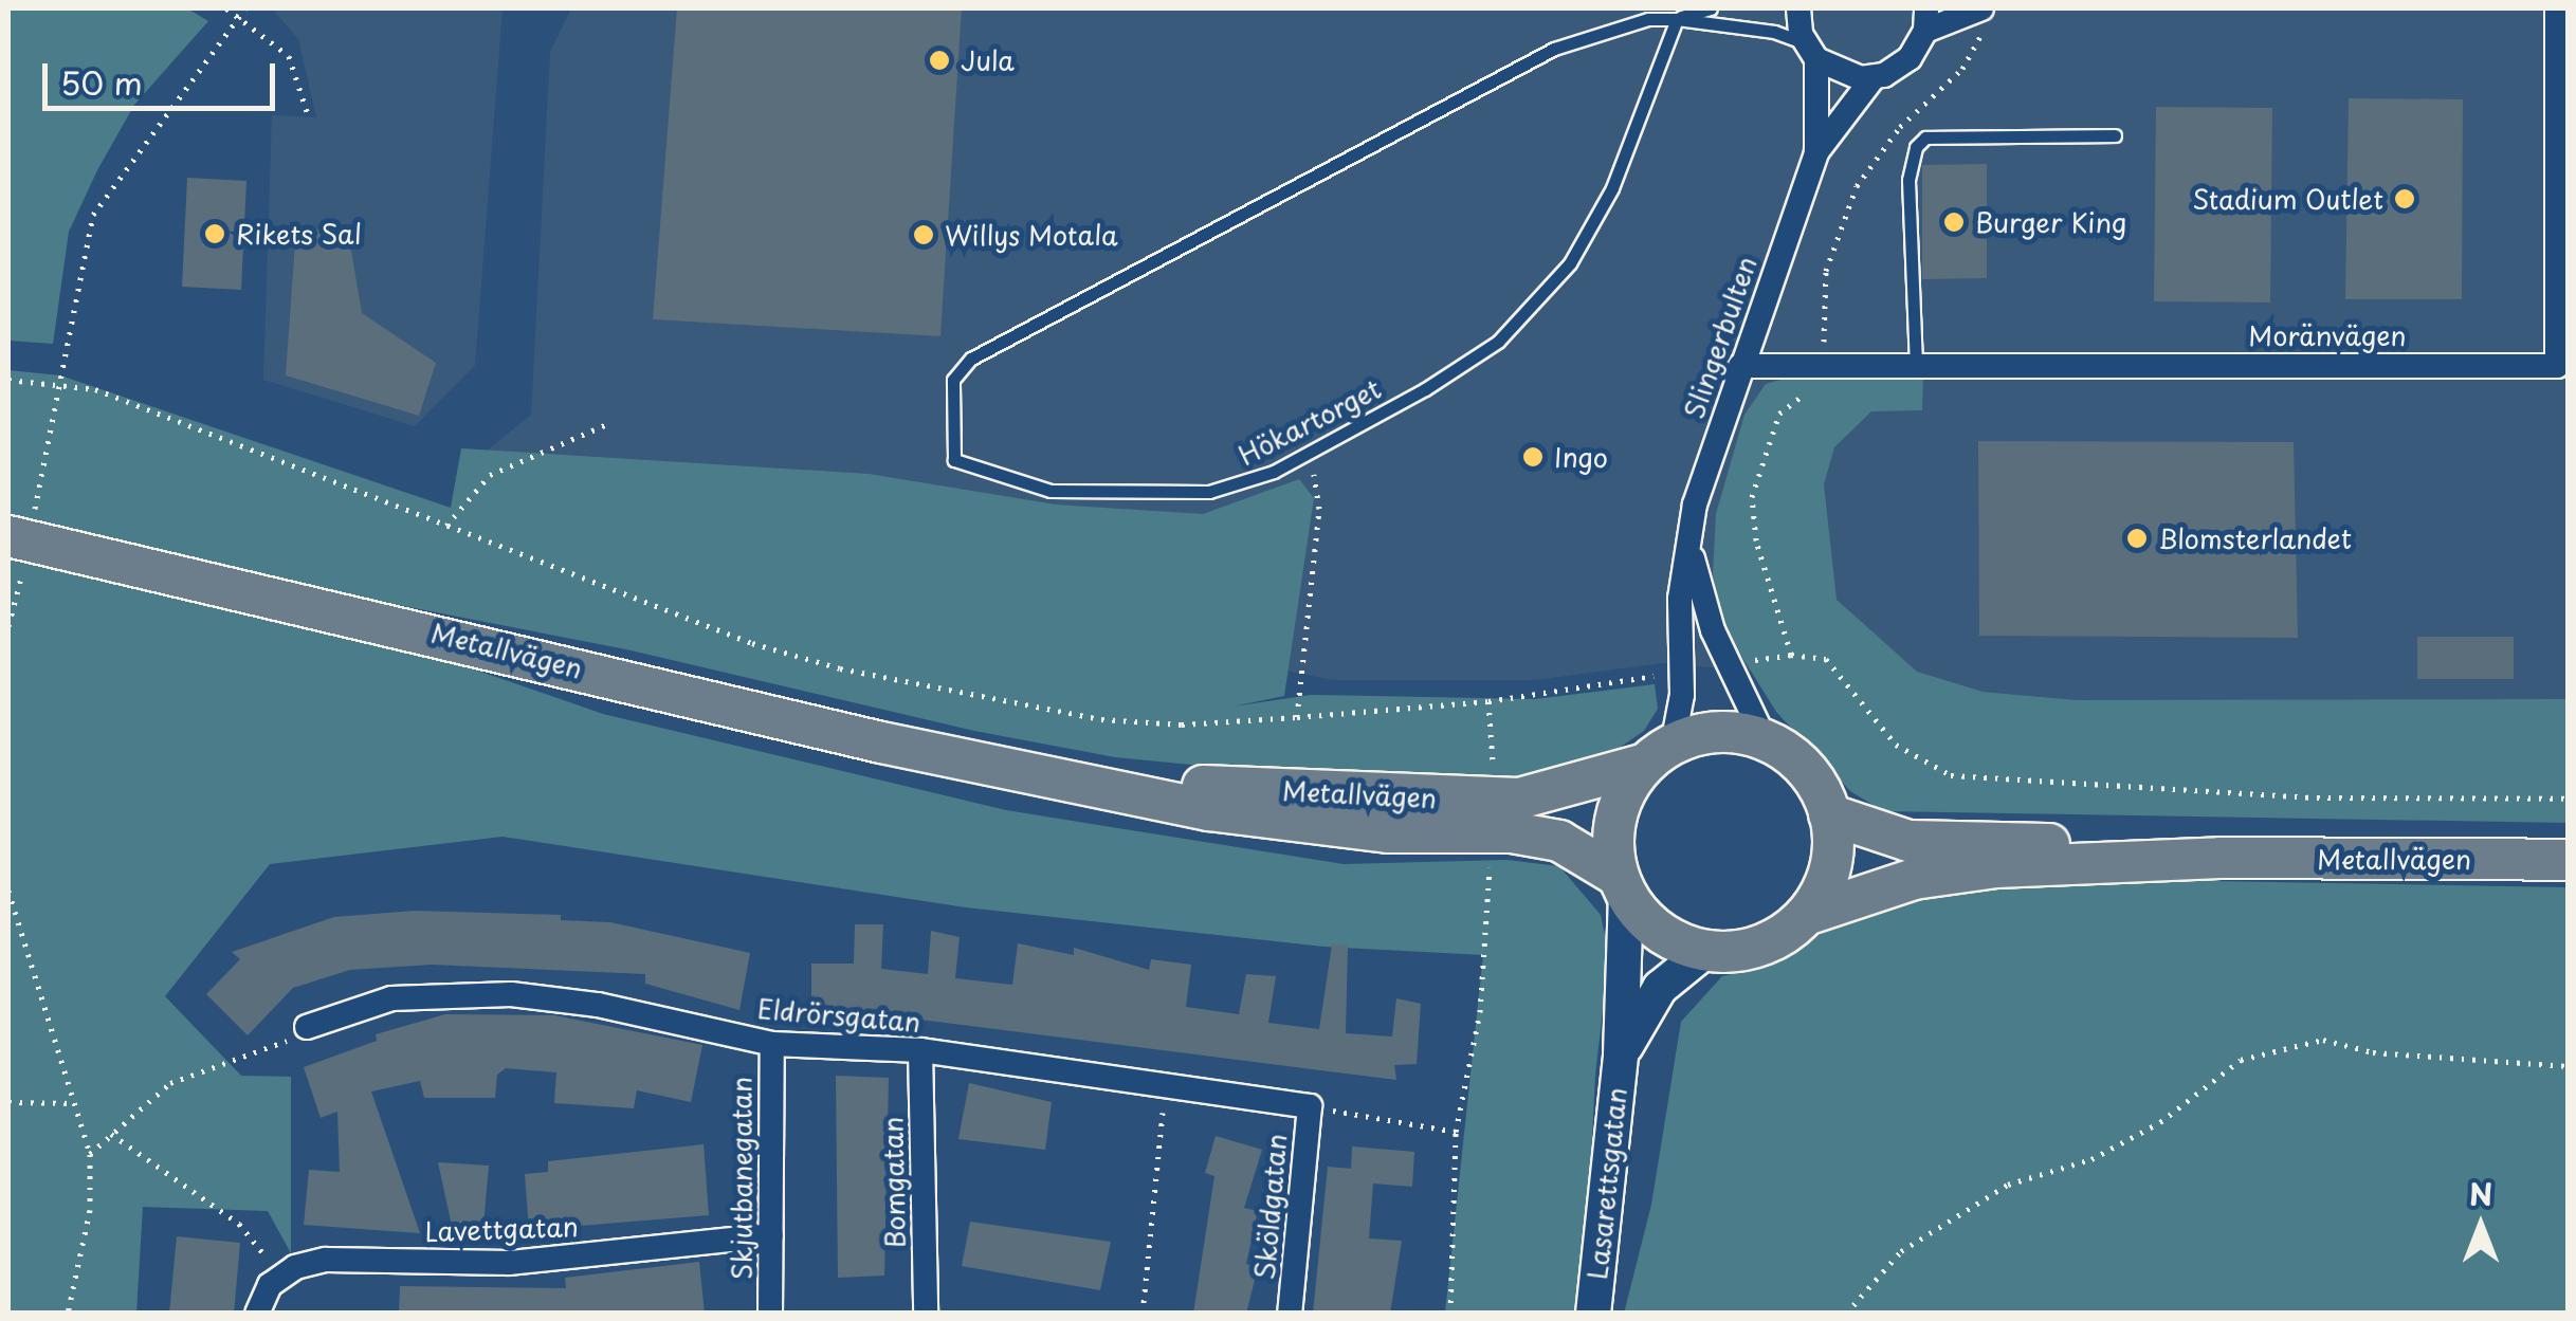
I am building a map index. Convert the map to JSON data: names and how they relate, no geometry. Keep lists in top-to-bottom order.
{
  "streets": {
    "main road": ["Metallvägen"],
    "street": [
      "Moränvägen",
      "Slingerbulten",
      "Eldrörsgatan",
      "Skjutbanegatan",
      "Bomgatan",
      "Lasarettsgatan",
      "Sköldgatan",
      "Lavettgatan"
    ],
    "lane": ["Hökartorget"]
  },
  "crossings": [
    ["Moränvägen", "Slingerbulten"],
    ["Slingerbulten", "Hökartorget"],
    ["Slingerbulten", "Metallvägen"],
    ["Slingerbulten", "Lasarettsgatan"],
    ["Metallvägen", "Lasarettsgatan"],
    ["Eldrörsgatan", "Skjutbanegatan"],
    ["Eldrörsgatan", "Bomgatan"],
    ["Eldrörsgatan", "Sköldgatan"],
    ["Skjutbanegatan", "Lavettgatan"]
  ],
  "places": [
    "Jula",
    "Stadium Outlet",
    "Burger King",
    "Rikets Sal",
    "Willys Motala",
    "Ingo",
    "Blomsterlandet"
  ],
  "scale_bar": "50 m",
  "north": "top"
}
